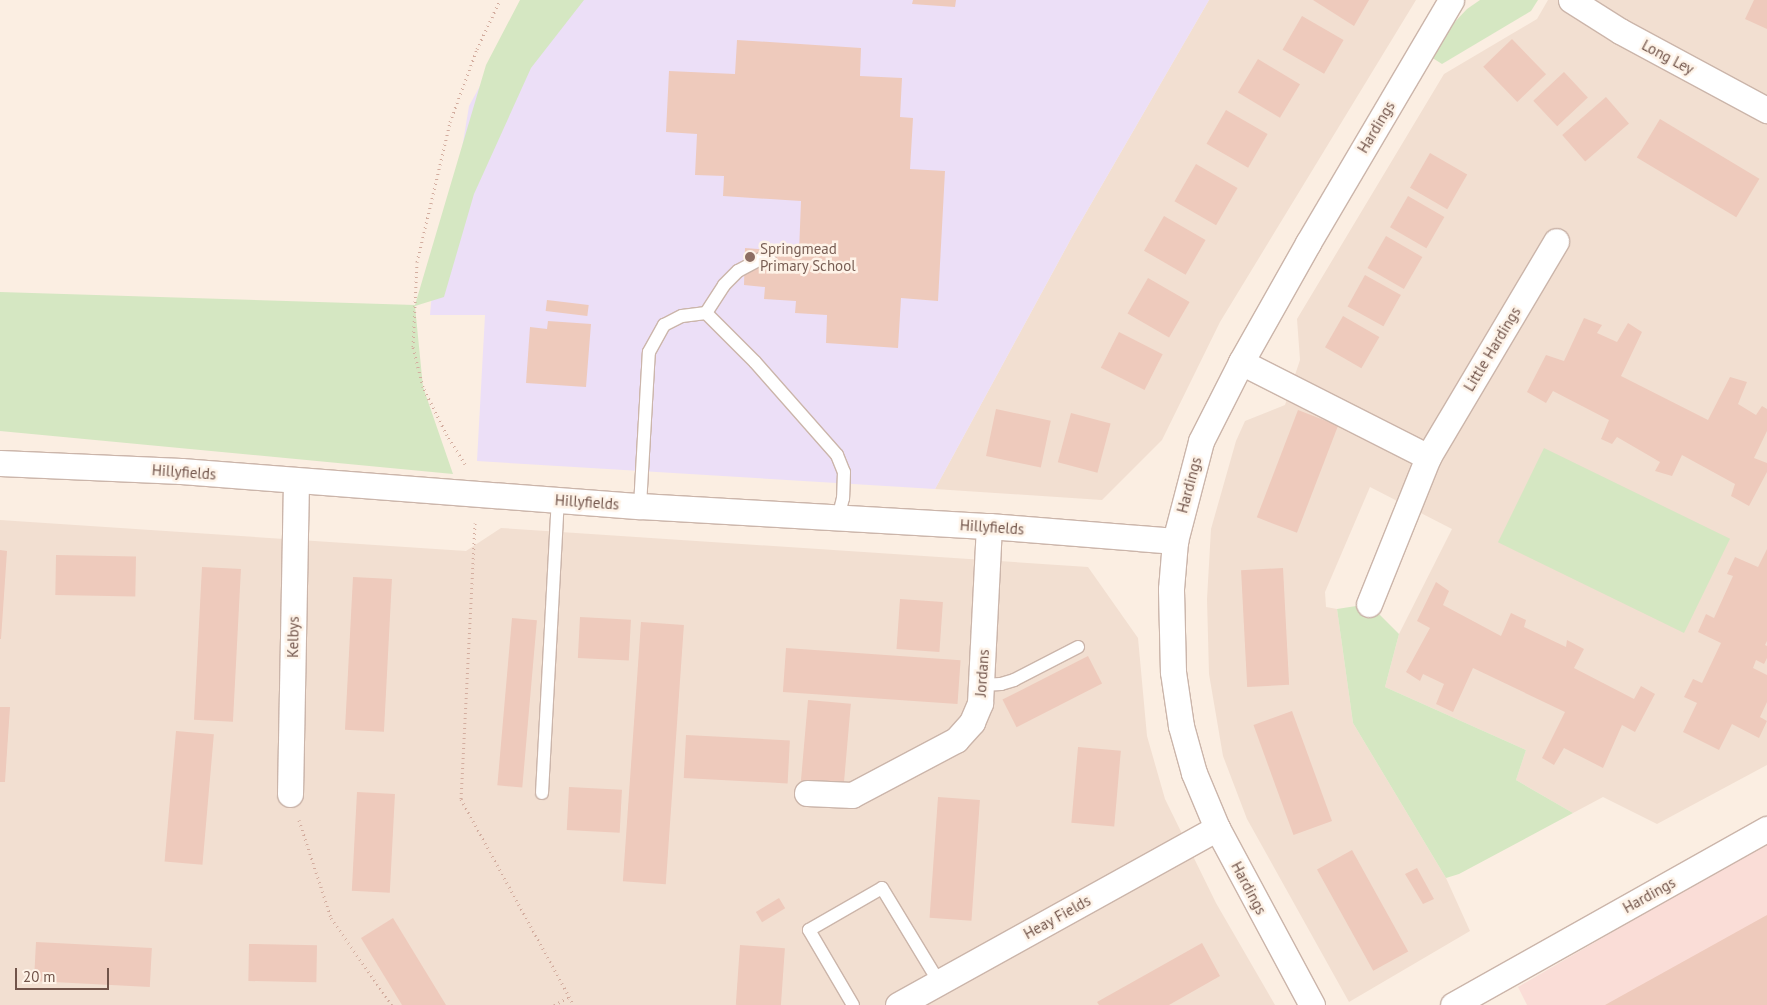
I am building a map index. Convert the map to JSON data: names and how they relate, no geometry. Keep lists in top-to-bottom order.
{
  "streets": {
    "street": [
      "Long Ley",
      "Hardings",
      "Little Hardings",
      "Hillyfields",
      "Kelbys",
      "Jordans",
      "Heay Fields"
    ]
  },
  "crossings": [
    ["Hardings", "Hillyfields"],
    ["Hardings", "Heay Fields"],
    ["Hillyfields", "Kelbys"],
    ["Hillyfields", "Jordans"]
  ],
  "places": ["Springmead Primary School"],
  "scale_bar": "20 m"
}
